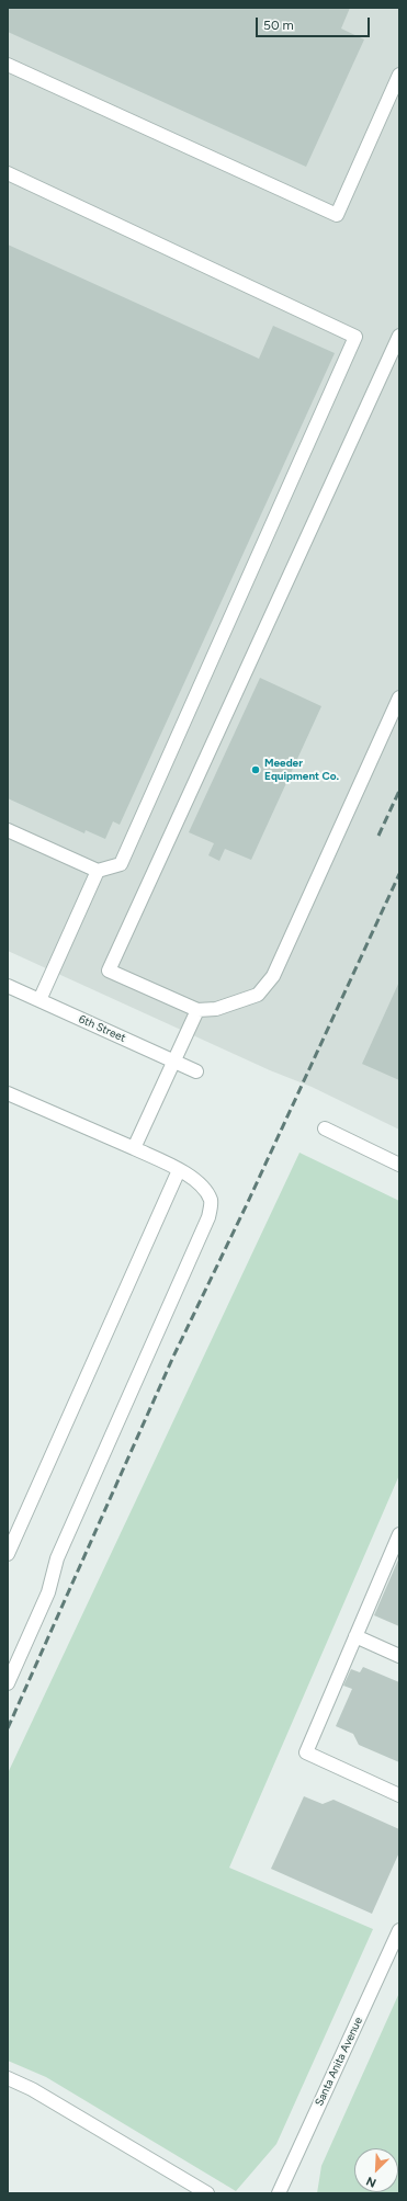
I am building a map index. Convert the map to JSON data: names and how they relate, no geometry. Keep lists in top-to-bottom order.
{
  "streets": {
    "street": ["6th Street", "Santa Anita Avenue"]
  },
  "places": ["Meeder Equipment Co."],
  "scale_bar": "50 m",
  "north": "bottom left"
}
